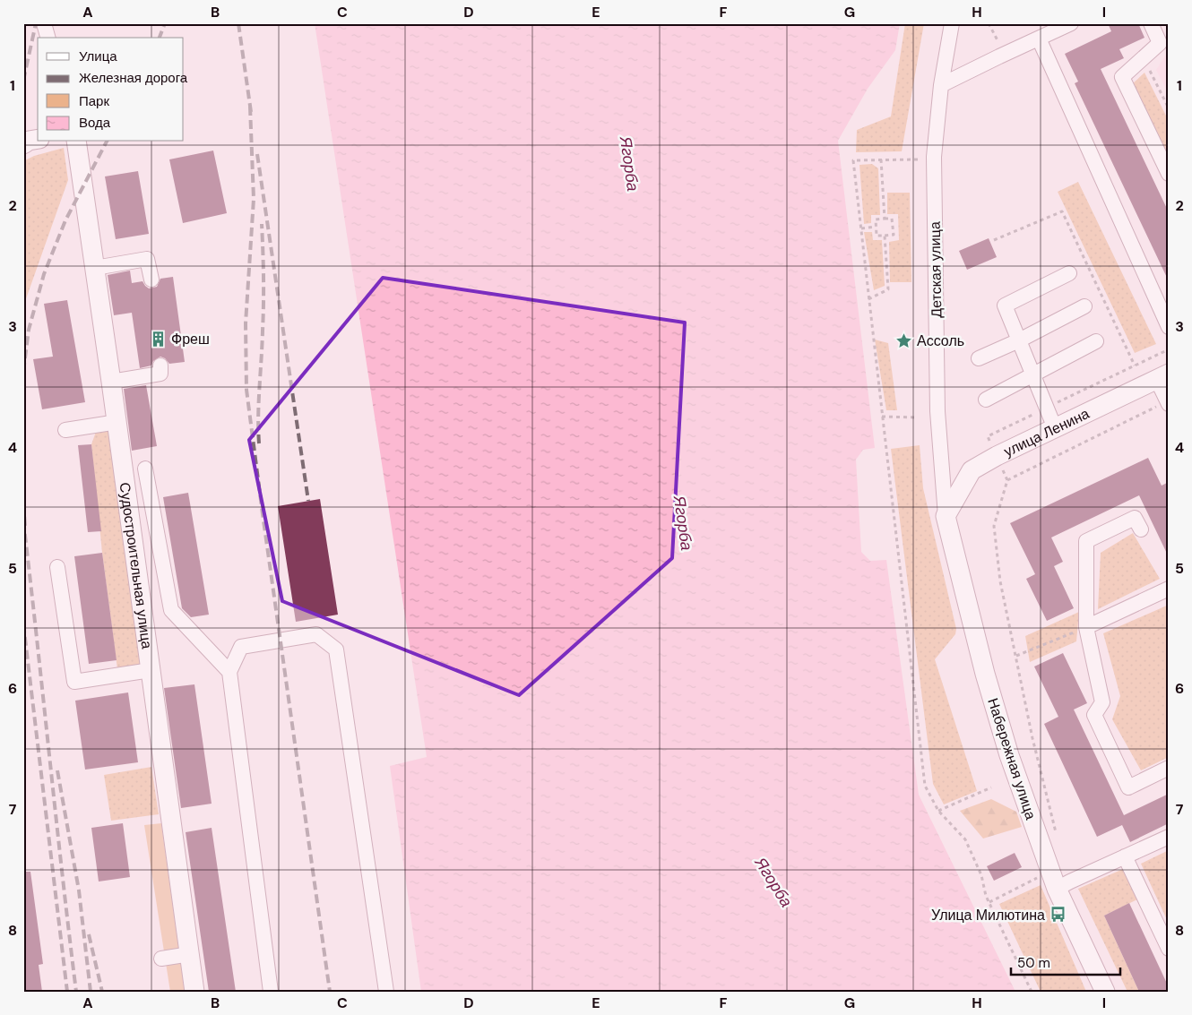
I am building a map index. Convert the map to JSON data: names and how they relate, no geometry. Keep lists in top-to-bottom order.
{
  "streets": {
    "main road": ["улица Ленина", "Судостроительная улица", "Набережная улица"],
    "street": ["Детская улица"]
  },
  "crossings": [
    ["Детская улица", "улица Ленина"],
    ["Детская улица", "Набережная улица"],
    ["улица Ленина", "Набережная улица"]
  ],
  "water": ["Ягорба"],
  "places": {
    "building": ["Фреш"],
    "place": ["Ассоль"],
    "bus stop": ["Улица Милютина"]
  },
  "legend": [
    "Улица",
    "Железная дорога",
    "Парк",
    "Вода"
  ],
  "scale_bar": "50 m",
  "grid": {
    "columns": [
      "A",
      "B",
      "C",
      "D",
      "E",
      "F",
      "G",
      "H",
      "I"
    ],
    "rows": [
      "1",
      "2",
      "3",
      "4",
      "5",
      "6",
      "7",
      "8"
    ]
  }
}
